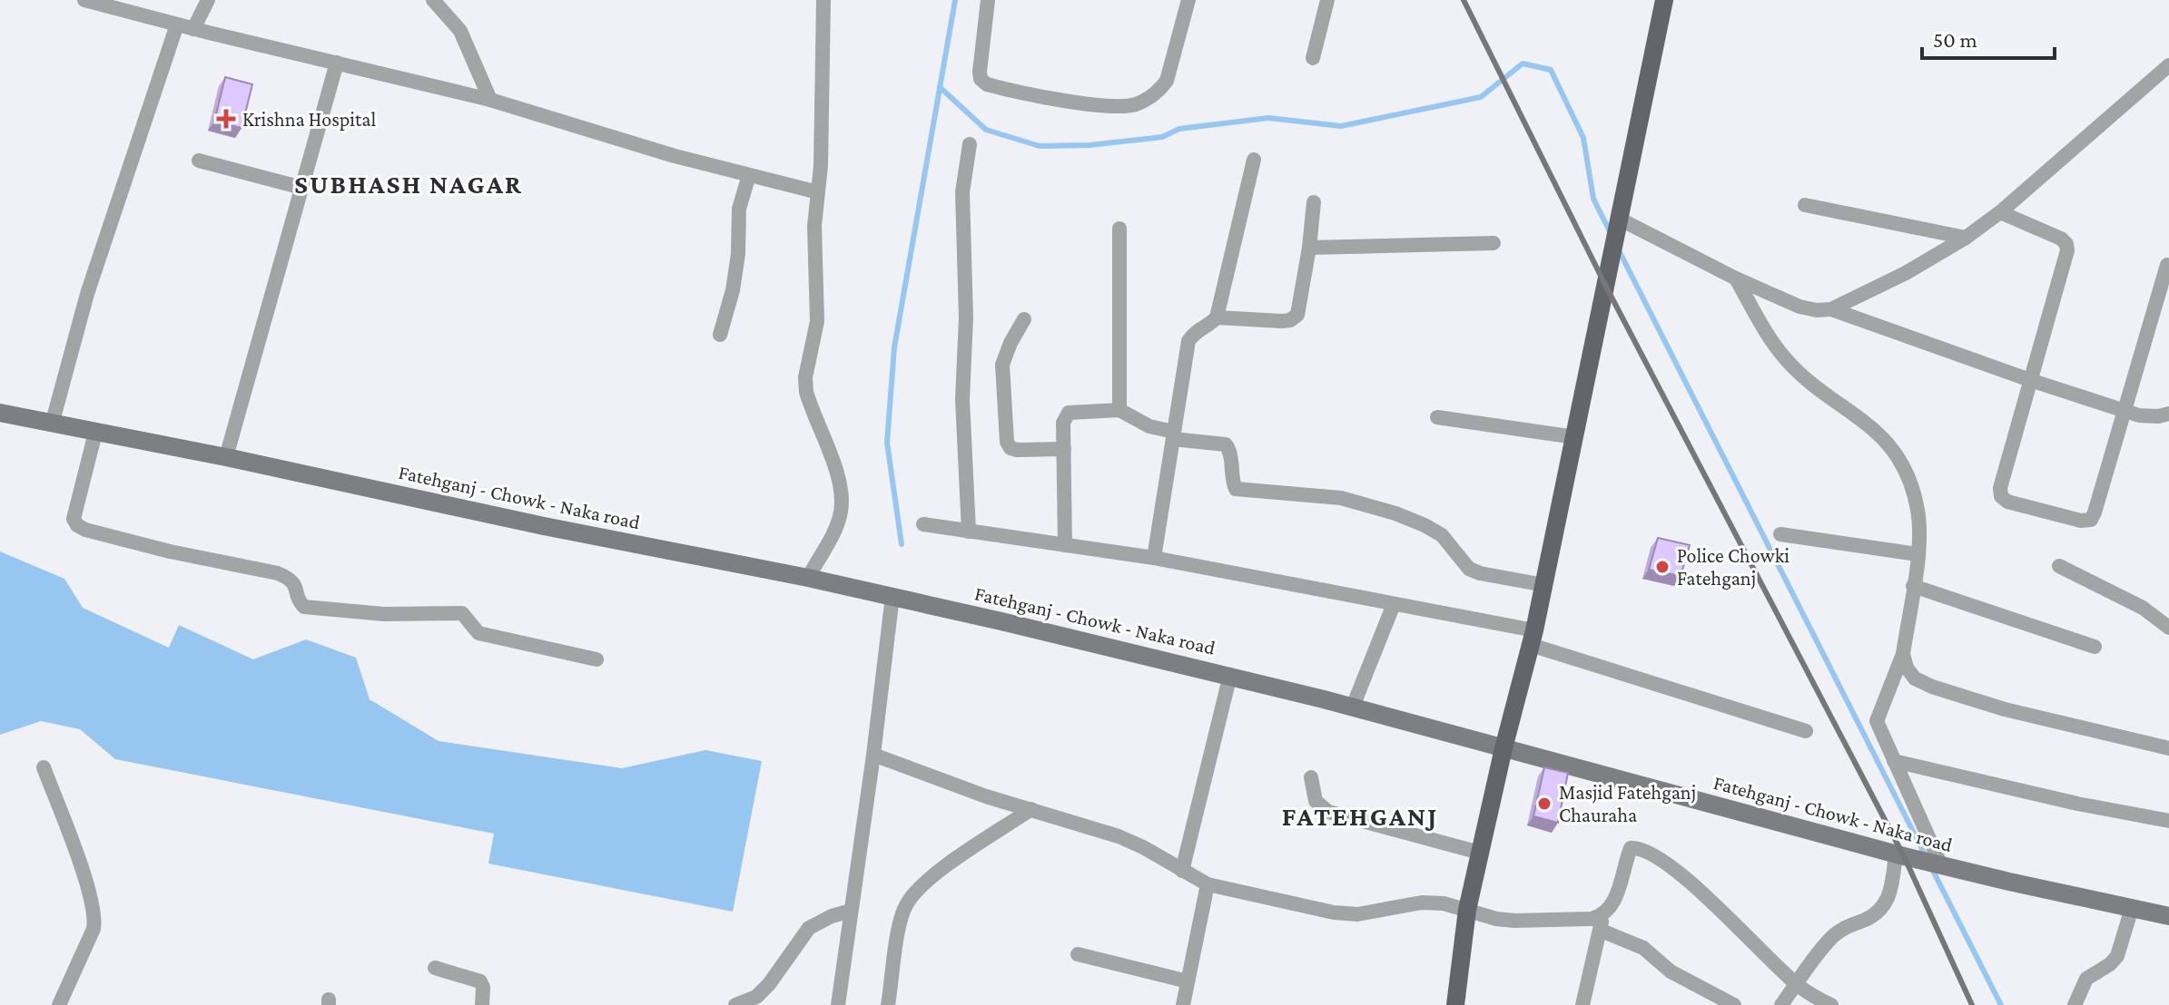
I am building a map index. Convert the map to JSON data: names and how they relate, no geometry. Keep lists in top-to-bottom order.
{
  "streets": {
    "street": ["Fatehganj - Chowk - Naka road"]
  },
  "districts": ["SUBHASH NAGAR", "FATEHGANJ"],
  "places": {
    "health": ["Krishna Hospital"],
    "other": ["Police Chowki Fatehganj", "Masjid Fatehganj Chauraha"]
  },
  "scale_bar": "50 m"
}
